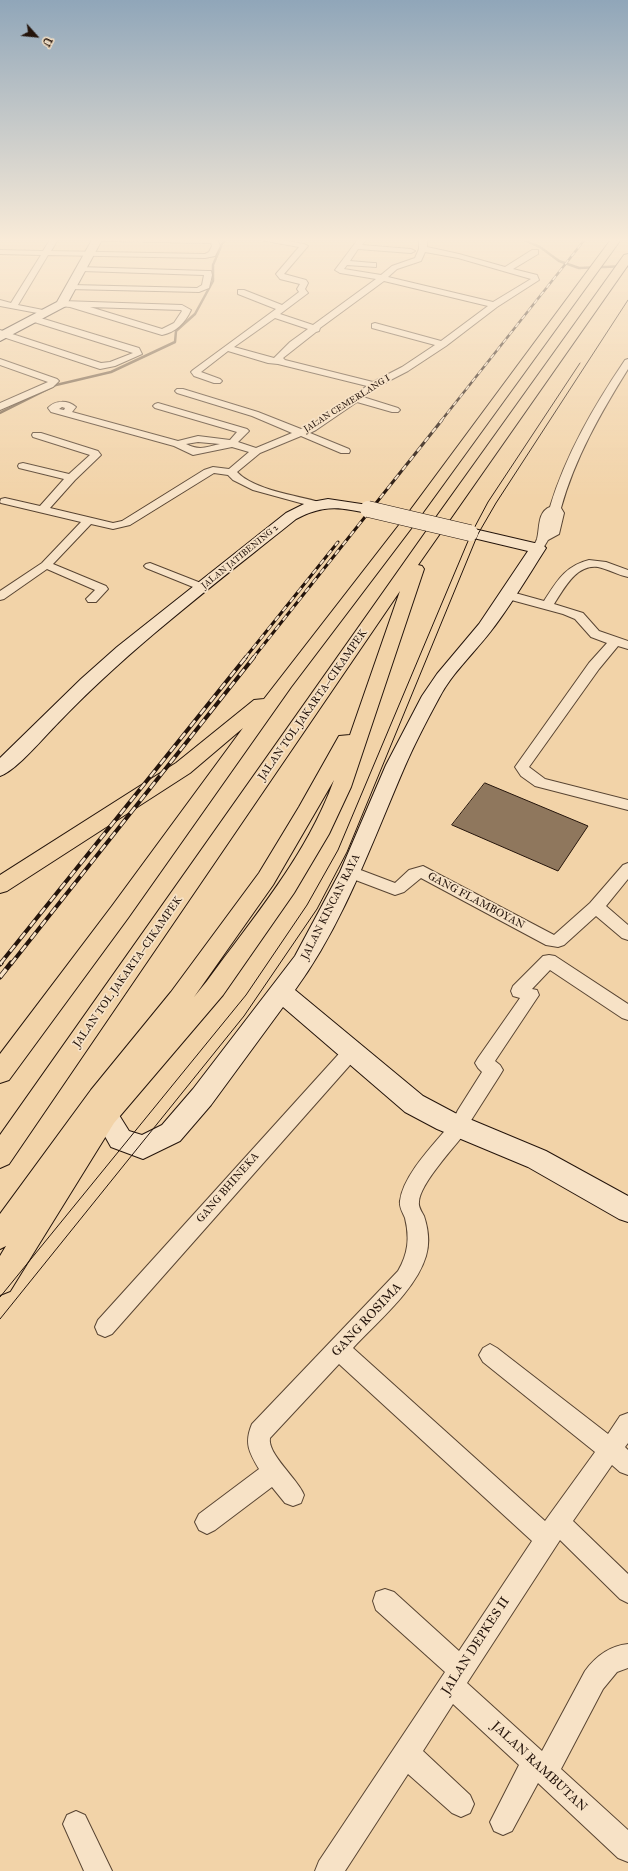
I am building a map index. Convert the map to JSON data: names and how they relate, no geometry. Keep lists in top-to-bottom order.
{
  "streets": {
    "highway": ["JALAN TOL JAKARTA–CIKAMPEK"],
    "main road": ["JALAN JATIBENING 2", "JALAN KINCAN RAYA"],
    "street": [
      "JALAN CEMERLANG I",
      "GANG FLAMBOYAN",
      "GANG BHINEKA",
      "GANG ROSIMA",
      "JALAN DEPKES II",
      "JALAN RAMBUTAN"
    ]
  },
  "crossings": [
    ["JALAN JATIBENING 2", "JALAN KINCAN RAYA"],
    ["GANG FLAMBOYAN", "JALAN KINCAN RAYA"],
    ["JALAN DEPKES II", "JALAN RAMBUTAN"]
  ],
  "north": "bottom right"
}
